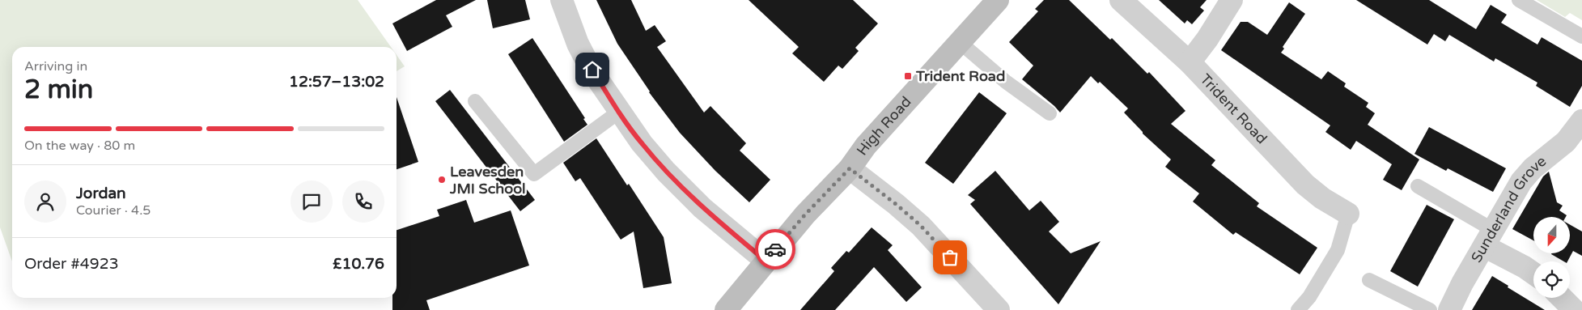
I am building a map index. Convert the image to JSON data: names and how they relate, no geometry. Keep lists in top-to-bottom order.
{
  "streets": {
    "street": ["Trident Road", "High Road", "Sunderland Grove"]
  },
  "places": {
    "transit": ["Trident Road"],
    "other": ["Leavesden JMI School"]
  },
  "north": "bottom",
  "page": {
    "heading": ["2 min", "Arriving in", "12:57–13:02"],
    "panel": [
      "Jordan",
      "Courier · 4.5",
      "Order #4923",
      "£10.76"
    ],
    "bar": "On the way · 80 m"
  }
}
